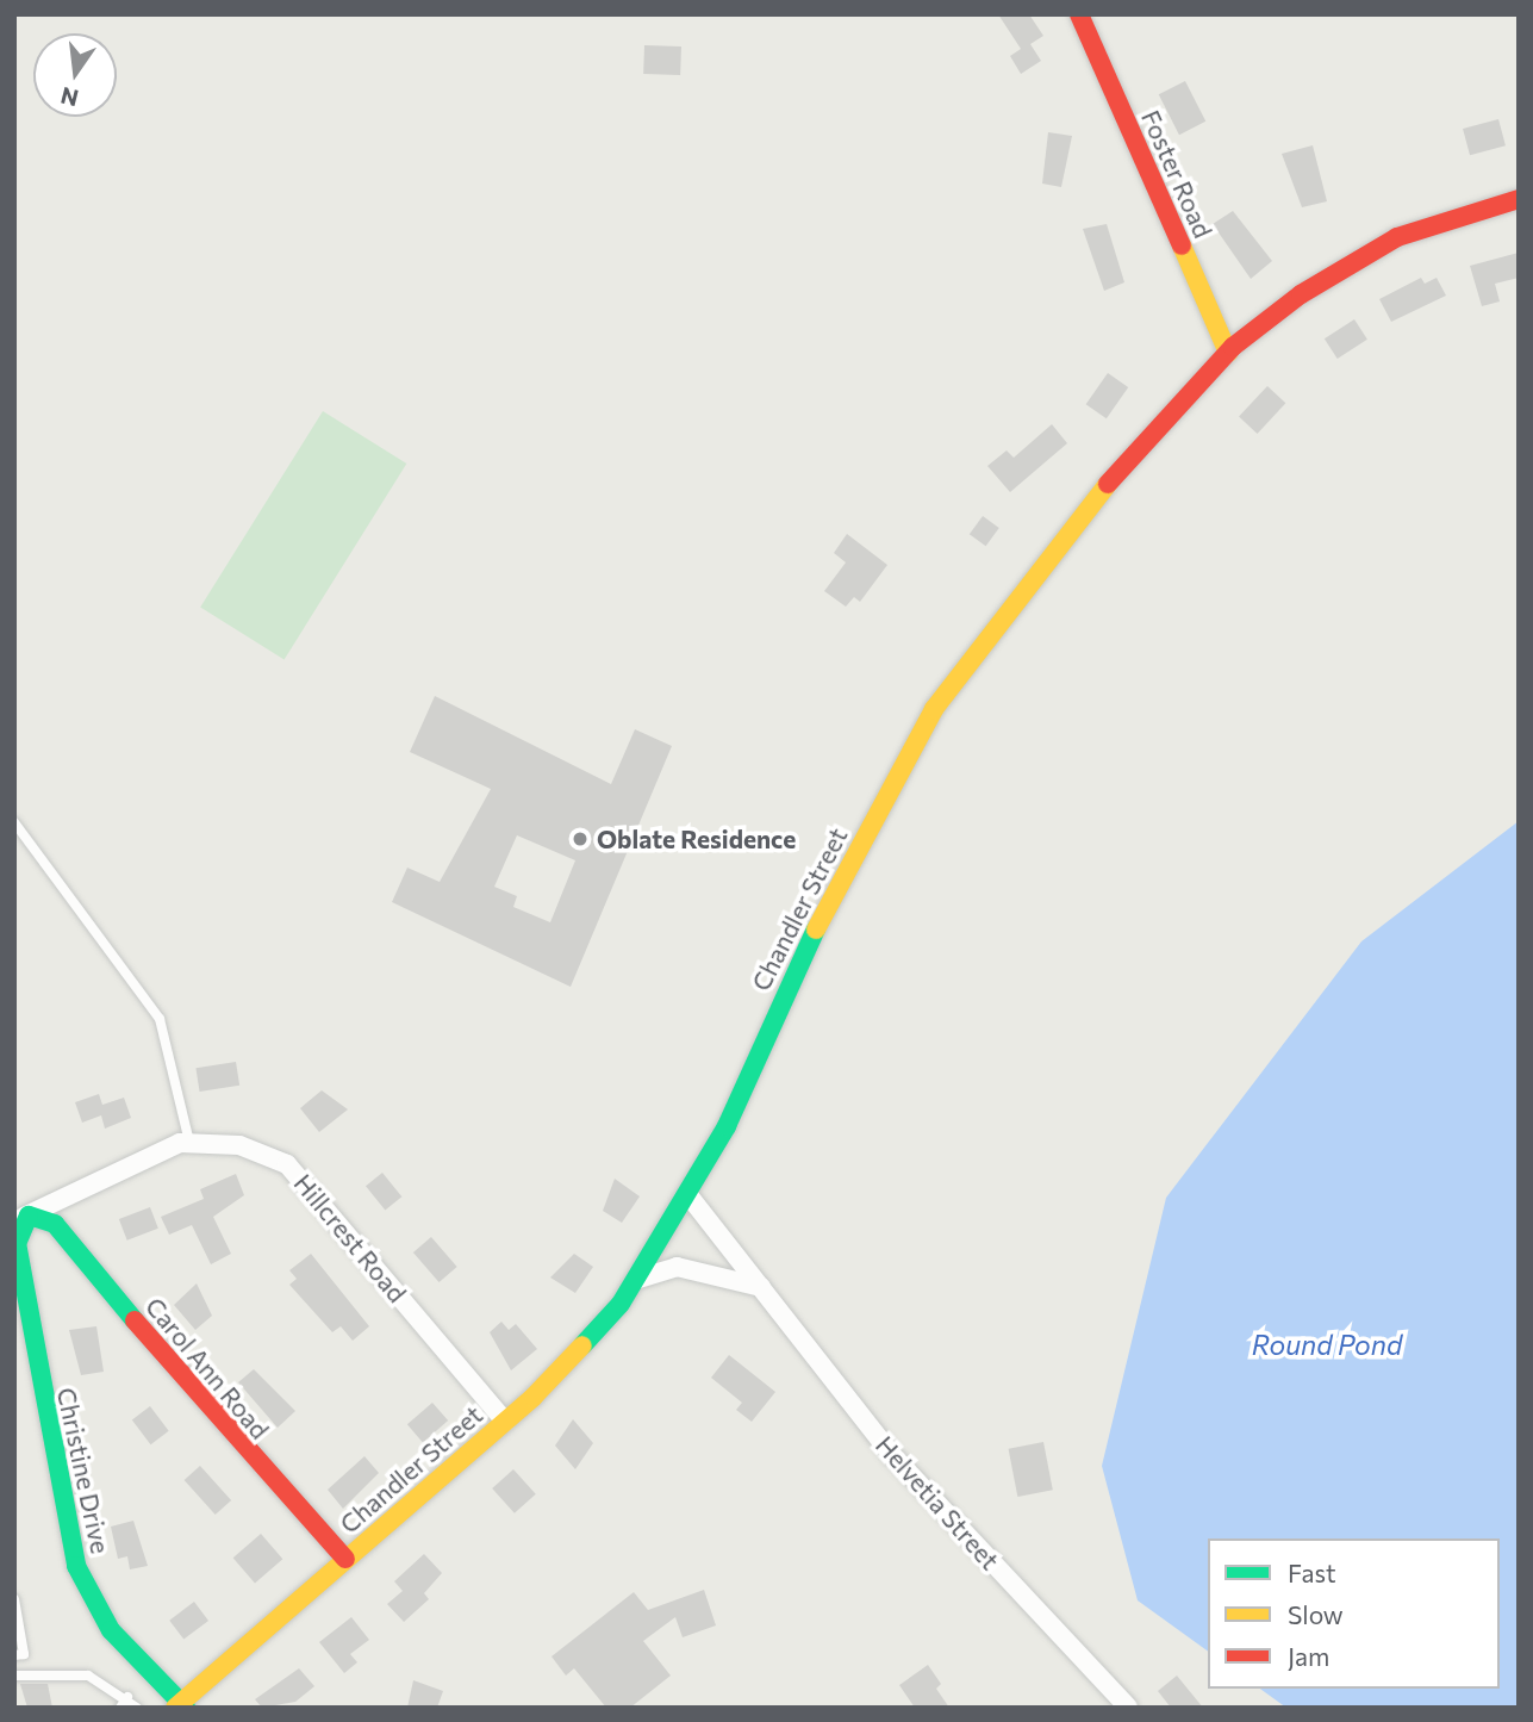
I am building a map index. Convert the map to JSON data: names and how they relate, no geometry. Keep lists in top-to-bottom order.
{
  "streets": {
    "main road": [
      "Foster Road",
      "Chandler Street",
      "Carol Ann Road",
      "Christine Drive"
    ],
    "street": ["Hillcrest Road", "Helvetia Street"]
  },
  "crossings": [
    ["Foster Road", "Chandler Street"],
    ["Chandler Street", "Hillcrest Road"],
    ["Chandler Street", "Carol Ann Road"],
    ["Chandler Street", "Christine Drive"],
    ["Chandler Street", "Helvetia Street"],
    ["Hillcrest Road", "Carol Ann Road"],
    ["Hillcrest Road", "Christine Drive"],
    ["Carol Ann Road", "Christine Drive"]
  ],
  "water": ["Round Pond"],
  "places": ["Oblate Residence"],
  "legend": ["Fast", "Slow", "Jam"],
  "north": "bottom"
}
